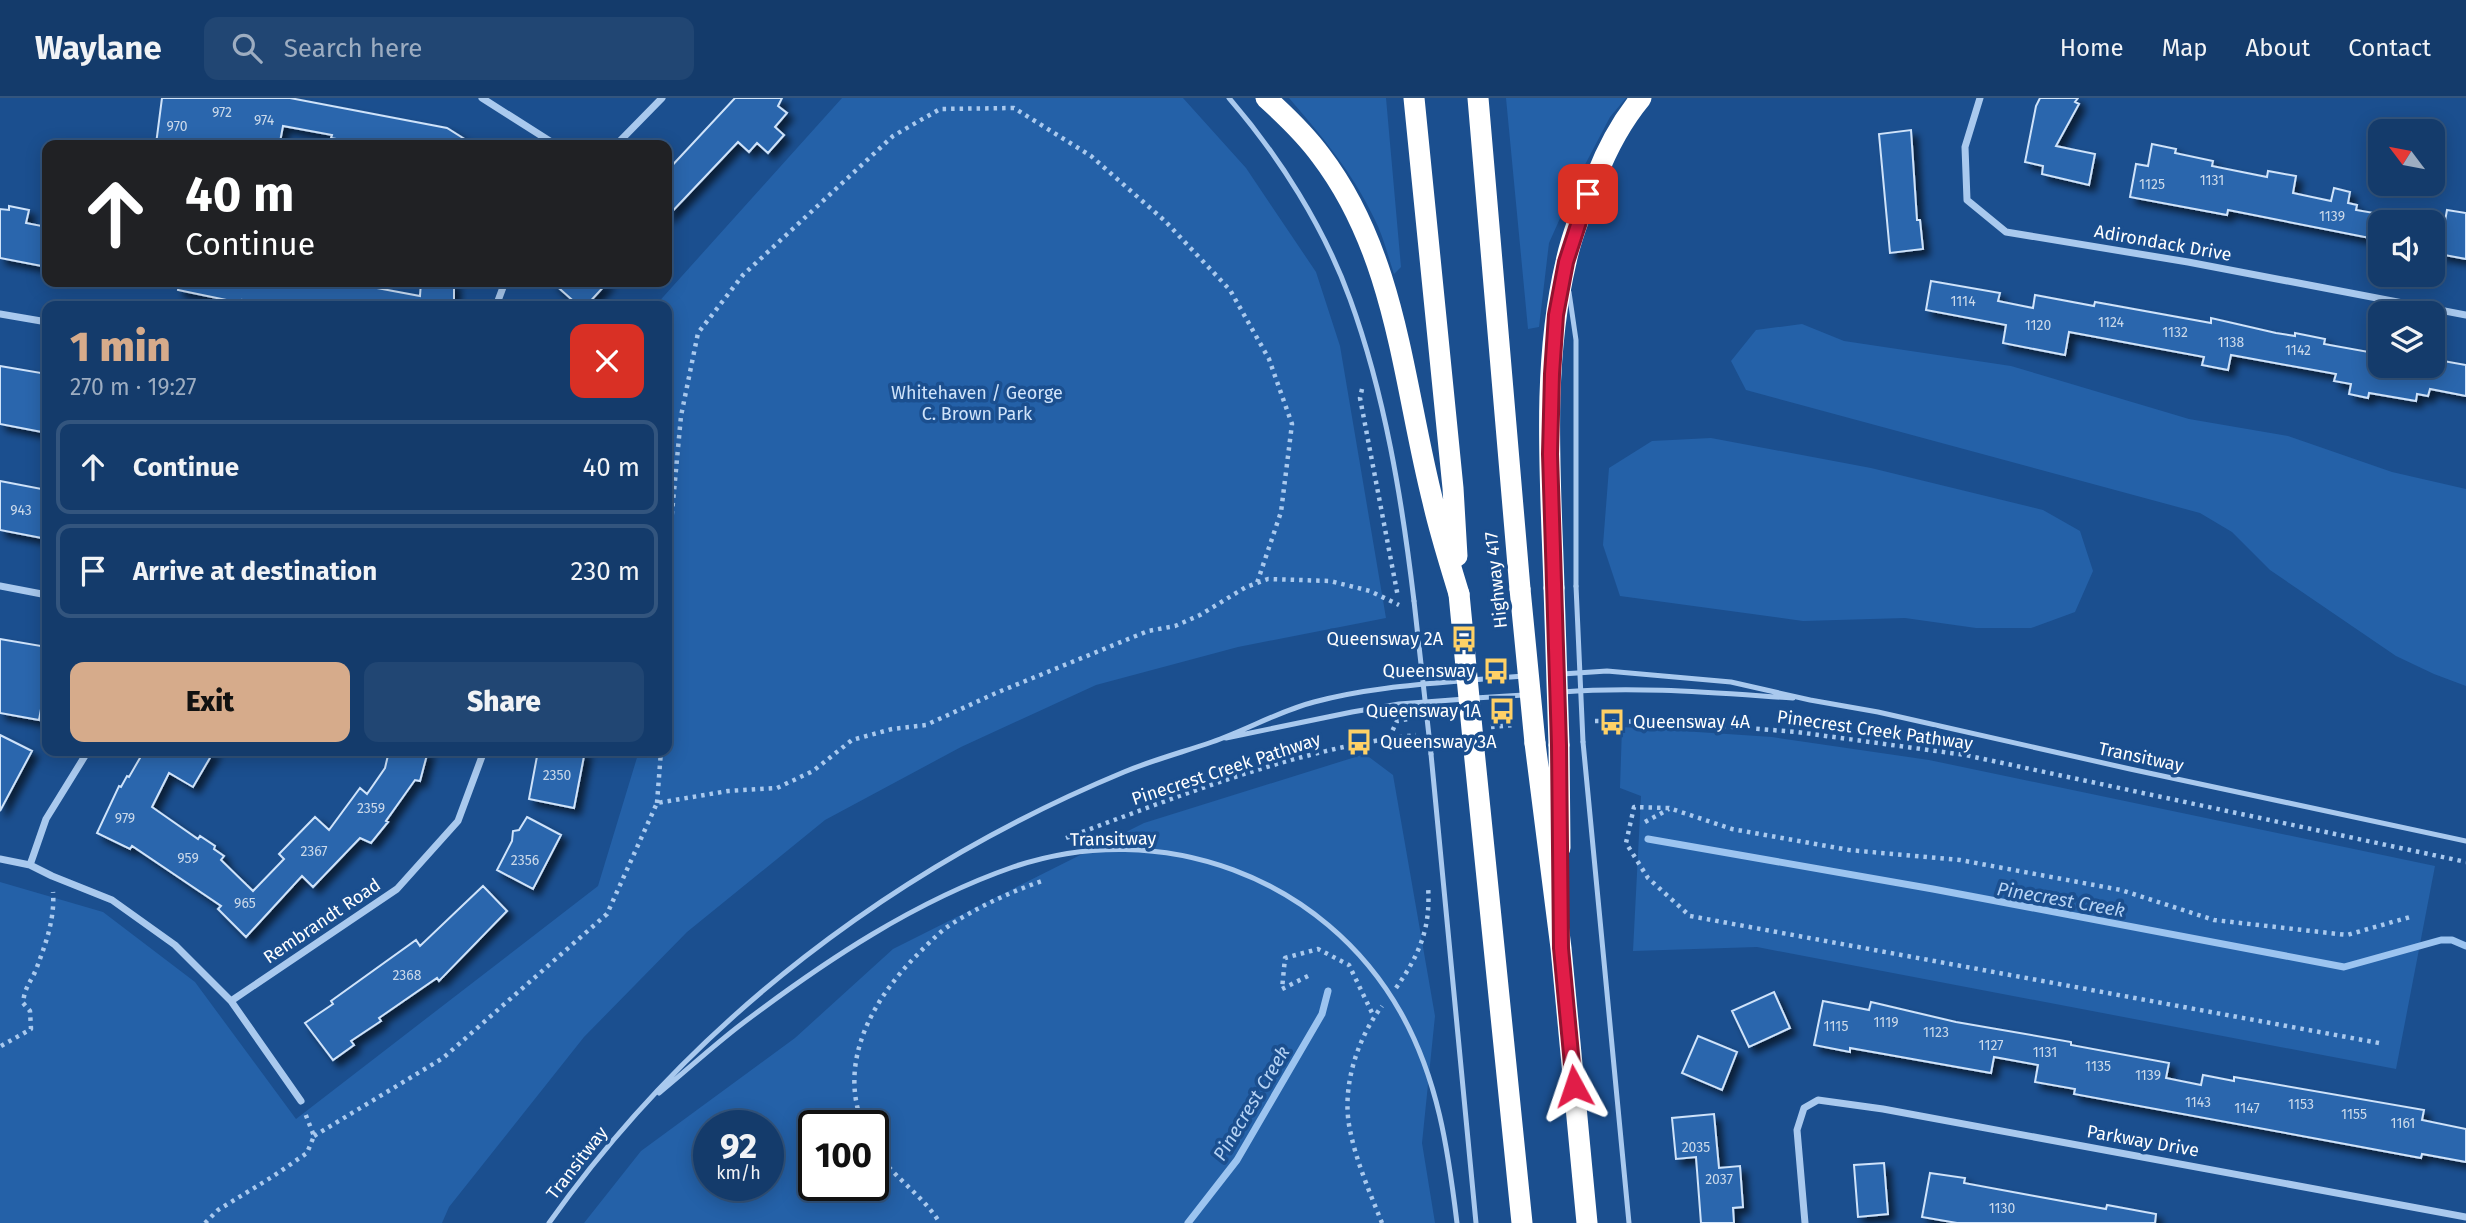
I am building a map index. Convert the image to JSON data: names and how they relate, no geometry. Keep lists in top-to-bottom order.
{
  "streets": {
    "highway": ["Highway 417"],
    "street": ["Adirondack Drive", "Rembrandt Road", "Parkway Drive"],
    "lane": ["Transitway"],
    "path": ["Pinecrest Creek Pathway"]
  },
  "water": ["Pinecrest Creek"],
  "parks": ["Whitehaven / George C. Brown Park"],
  "places": {
    "bus stop": [
      "Queensway 2A",
      "Queensway",
      "Queensway 1A",
      "Queensway 4A",
      "Queensway 3A"
    ]
  },
  "house_numbers": [
    "972",
    "974",
    "970",
    "1131",
    "1125",
    "1139",
    "1114",
    "1124",
    "1120",
    "1132",
    "1138",
    "1142",
    "943",
    "2350",
    "2359",
    "979",
    "2367",
    "959",
    "2356",
    "965",
    "2368",
    "1119",
    "1115",
    "1123",
    "1127",
    "1131",
    "1135",
    "1139",
    "1143",
    "1153",
    "1147",
    "1155",
    "1161",
    "2035",
    "2037",
    "1130"
  ],
  "north": "top left",
  "page": {
    "header": "Waylane",
    "search": "Search here",
    "nav": [
      "Home",
      "Map",
      "About",
      "Contact"
    ],
    "turn": ["40 m", "Continue"],
    "heading": ["1 min", "270 m · 19:27"],
    "list": [
      {
        "name": "Continue",
        "value": "40 m"
      },
      {
        "name": "Arrive at destination",
        "value": "230 m"
      }
    ],
    "buttons": ["Exit", "Share"],
    "speed": "92 km/h",
    "limit": "100"
  }
}
